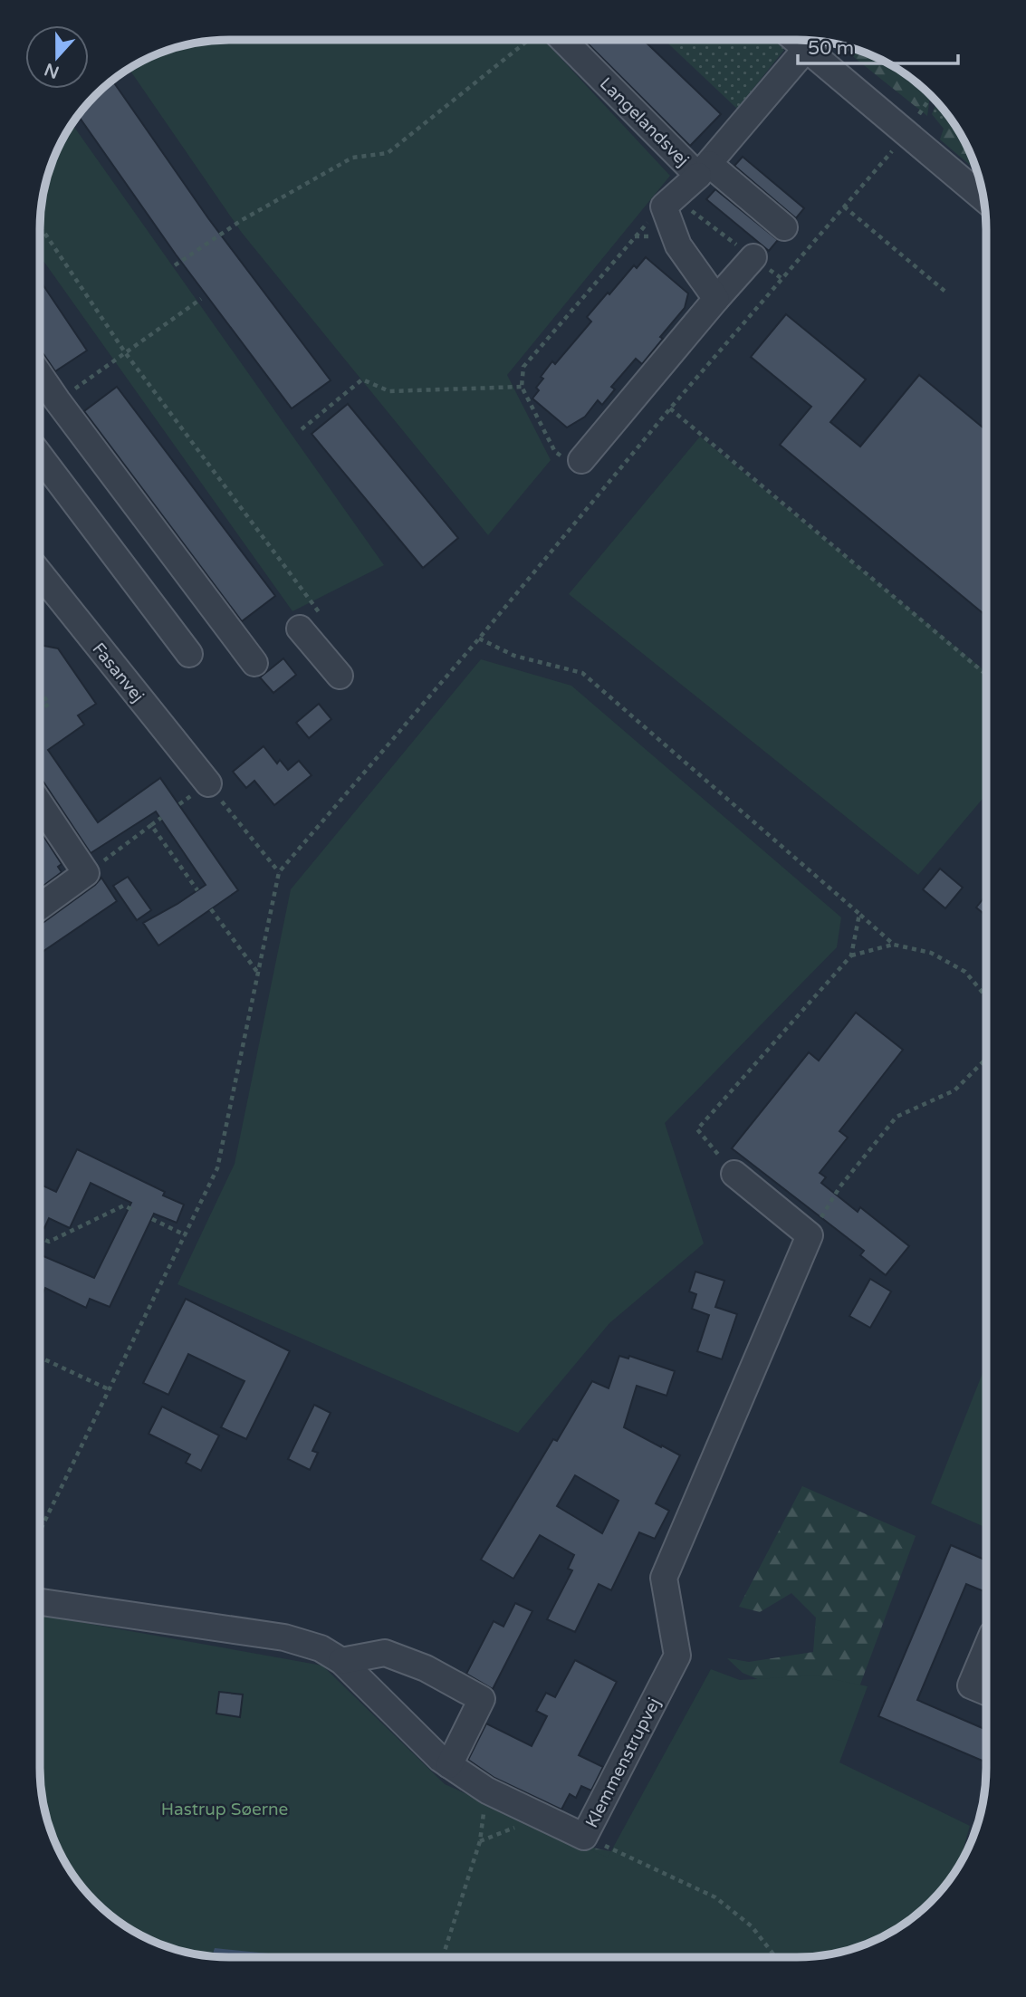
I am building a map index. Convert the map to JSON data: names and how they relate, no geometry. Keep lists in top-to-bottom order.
{
  "streets": {
    "street": ["Langelandsvej", "Fasanvej", "Klemmenstrupvej"]
  },
  "parks": ["Hastrup Søerne"],
  "scale_bar": "50 m",
  "north": "bottom"
}
